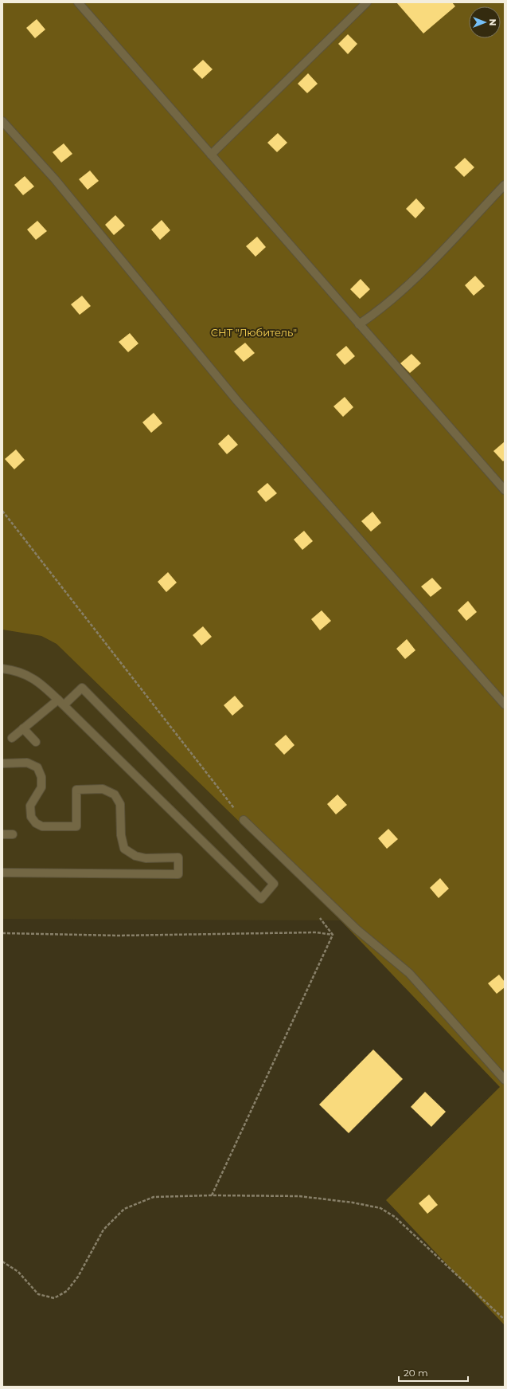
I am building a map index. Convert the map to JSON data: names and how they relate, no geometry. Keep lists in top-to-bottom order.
{
  "parks": ["СНТ \"Любитель\""],
  "scale_bar": "20 m",
  "north": "right"
}
